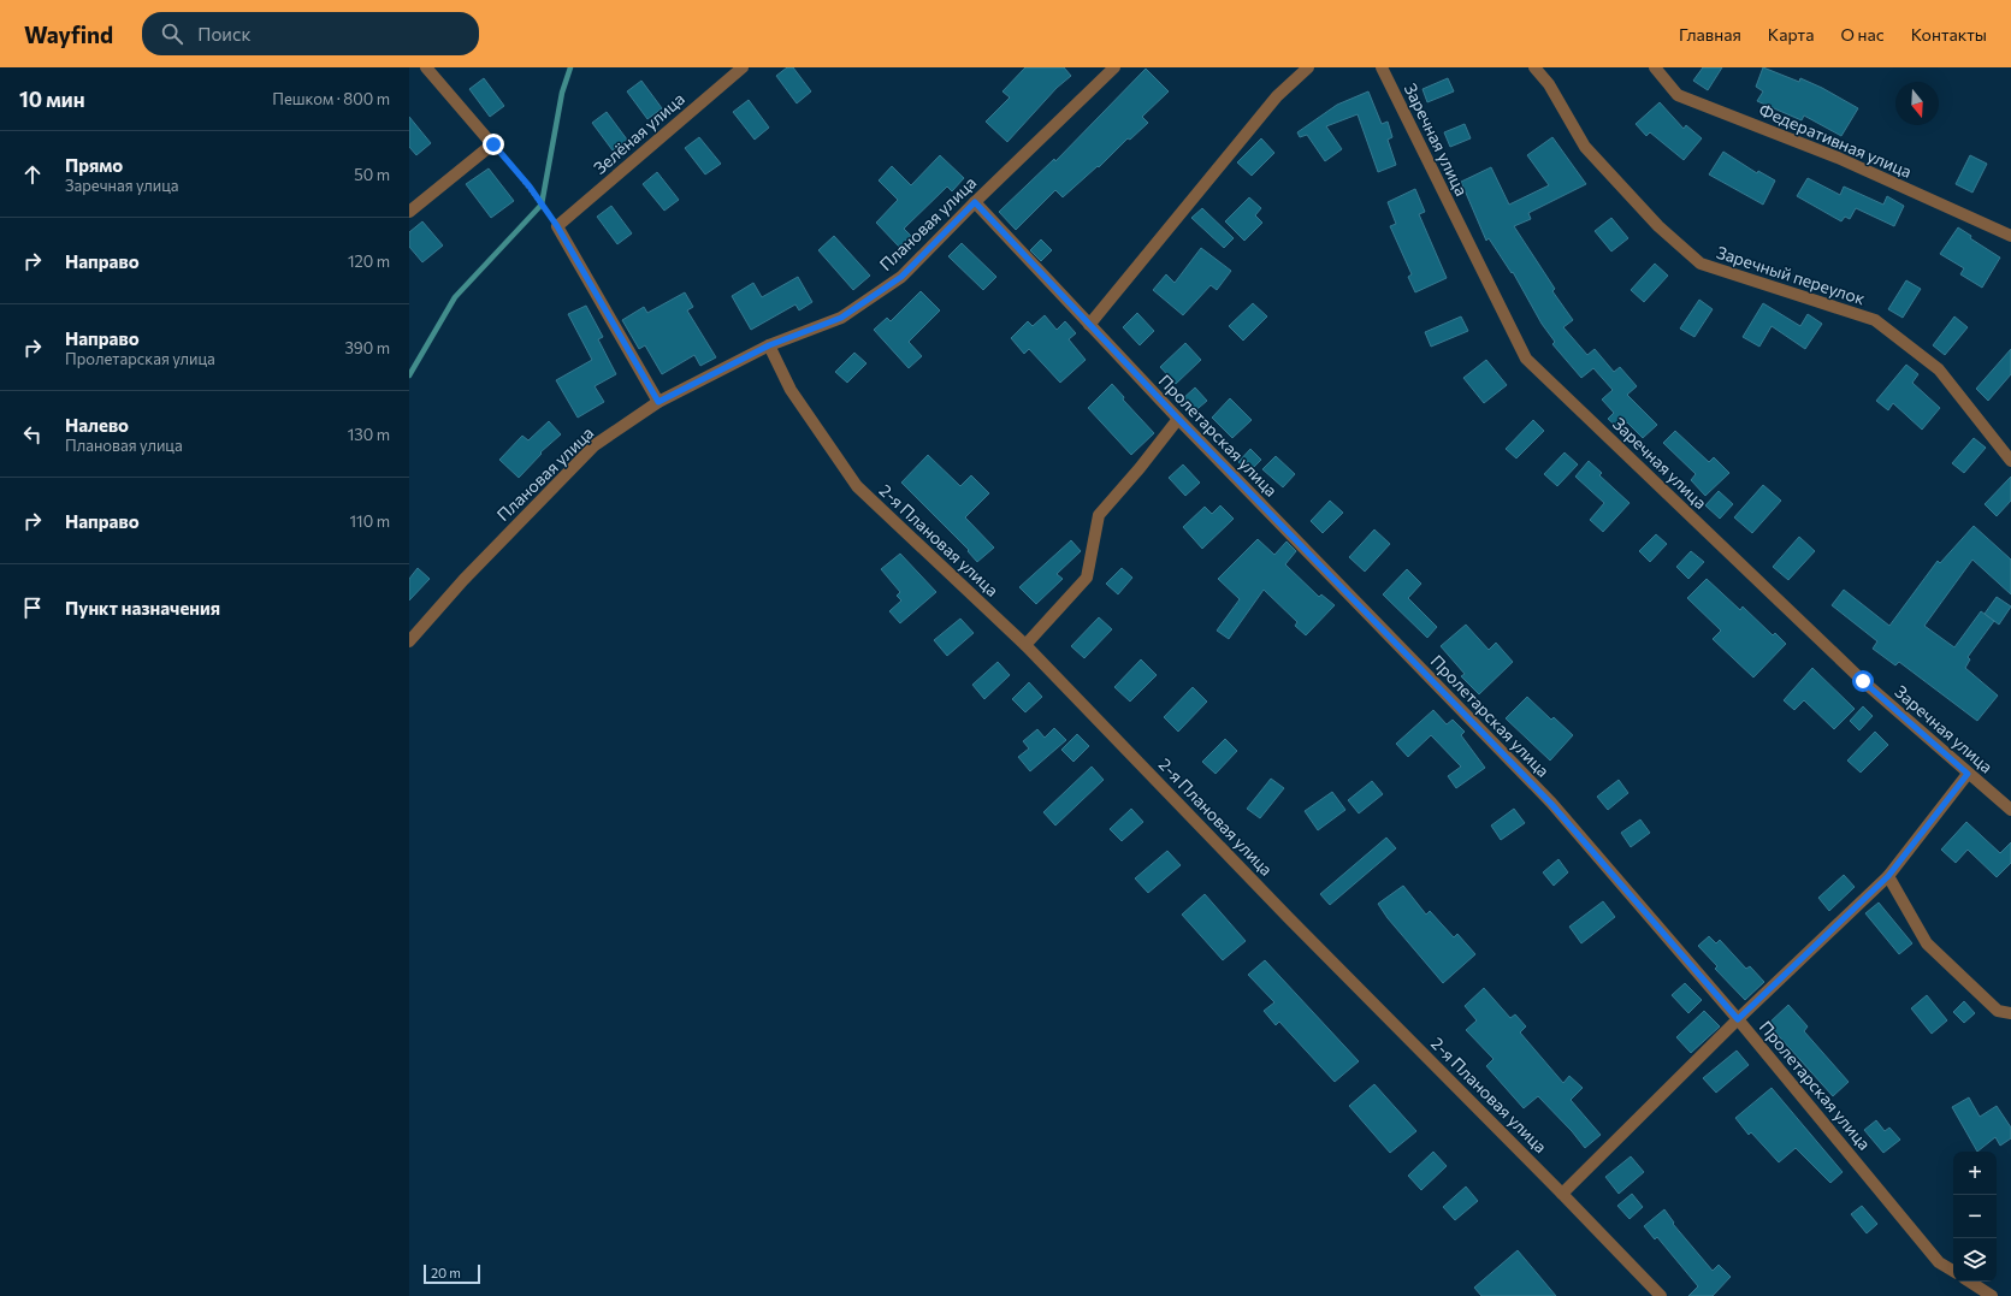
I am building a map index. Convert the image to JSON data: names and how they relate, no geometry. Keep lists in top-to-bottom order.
{
  "streets": {
    "street": [
      "Зелёная улица",
      "Заречная улица",
      "Федеративная улица",
      "Плановая улица",
      "Заречный переулок",
      "Пролетарская улица",
      "2-я Плановая улица"
    ]
  },
  "crossings": [
    ["Плановая улица", "Пролетарская улица"],
    ["Плановая улица", "2-я Плановая улица"]
  ],
  "scale_bar": "20 m",
  "north": "bottom",
  "page": {
    "header": "Wayfind",
    "search": "Поиск",
    "nav": [
      "Главная",
      "Карта",
      "О нас",
      "Контакты"
    ],
    "heading": ["10 мин", "Пешком · 800 m"],
    "list": [
      ["Прямо", "Заречная улица", "50 m"],
      ["Направо", "120 m"],
      ["Направо", "Пролетарская улица", "390 m"],
      ["Налево", "Плановая улица", "130 m"],
      ["Направо", "110 m"],
      "Пункт назначения"
    ],
    "map_buttons": ["+", "−"],
    "scale": "20 m"
  }
}
